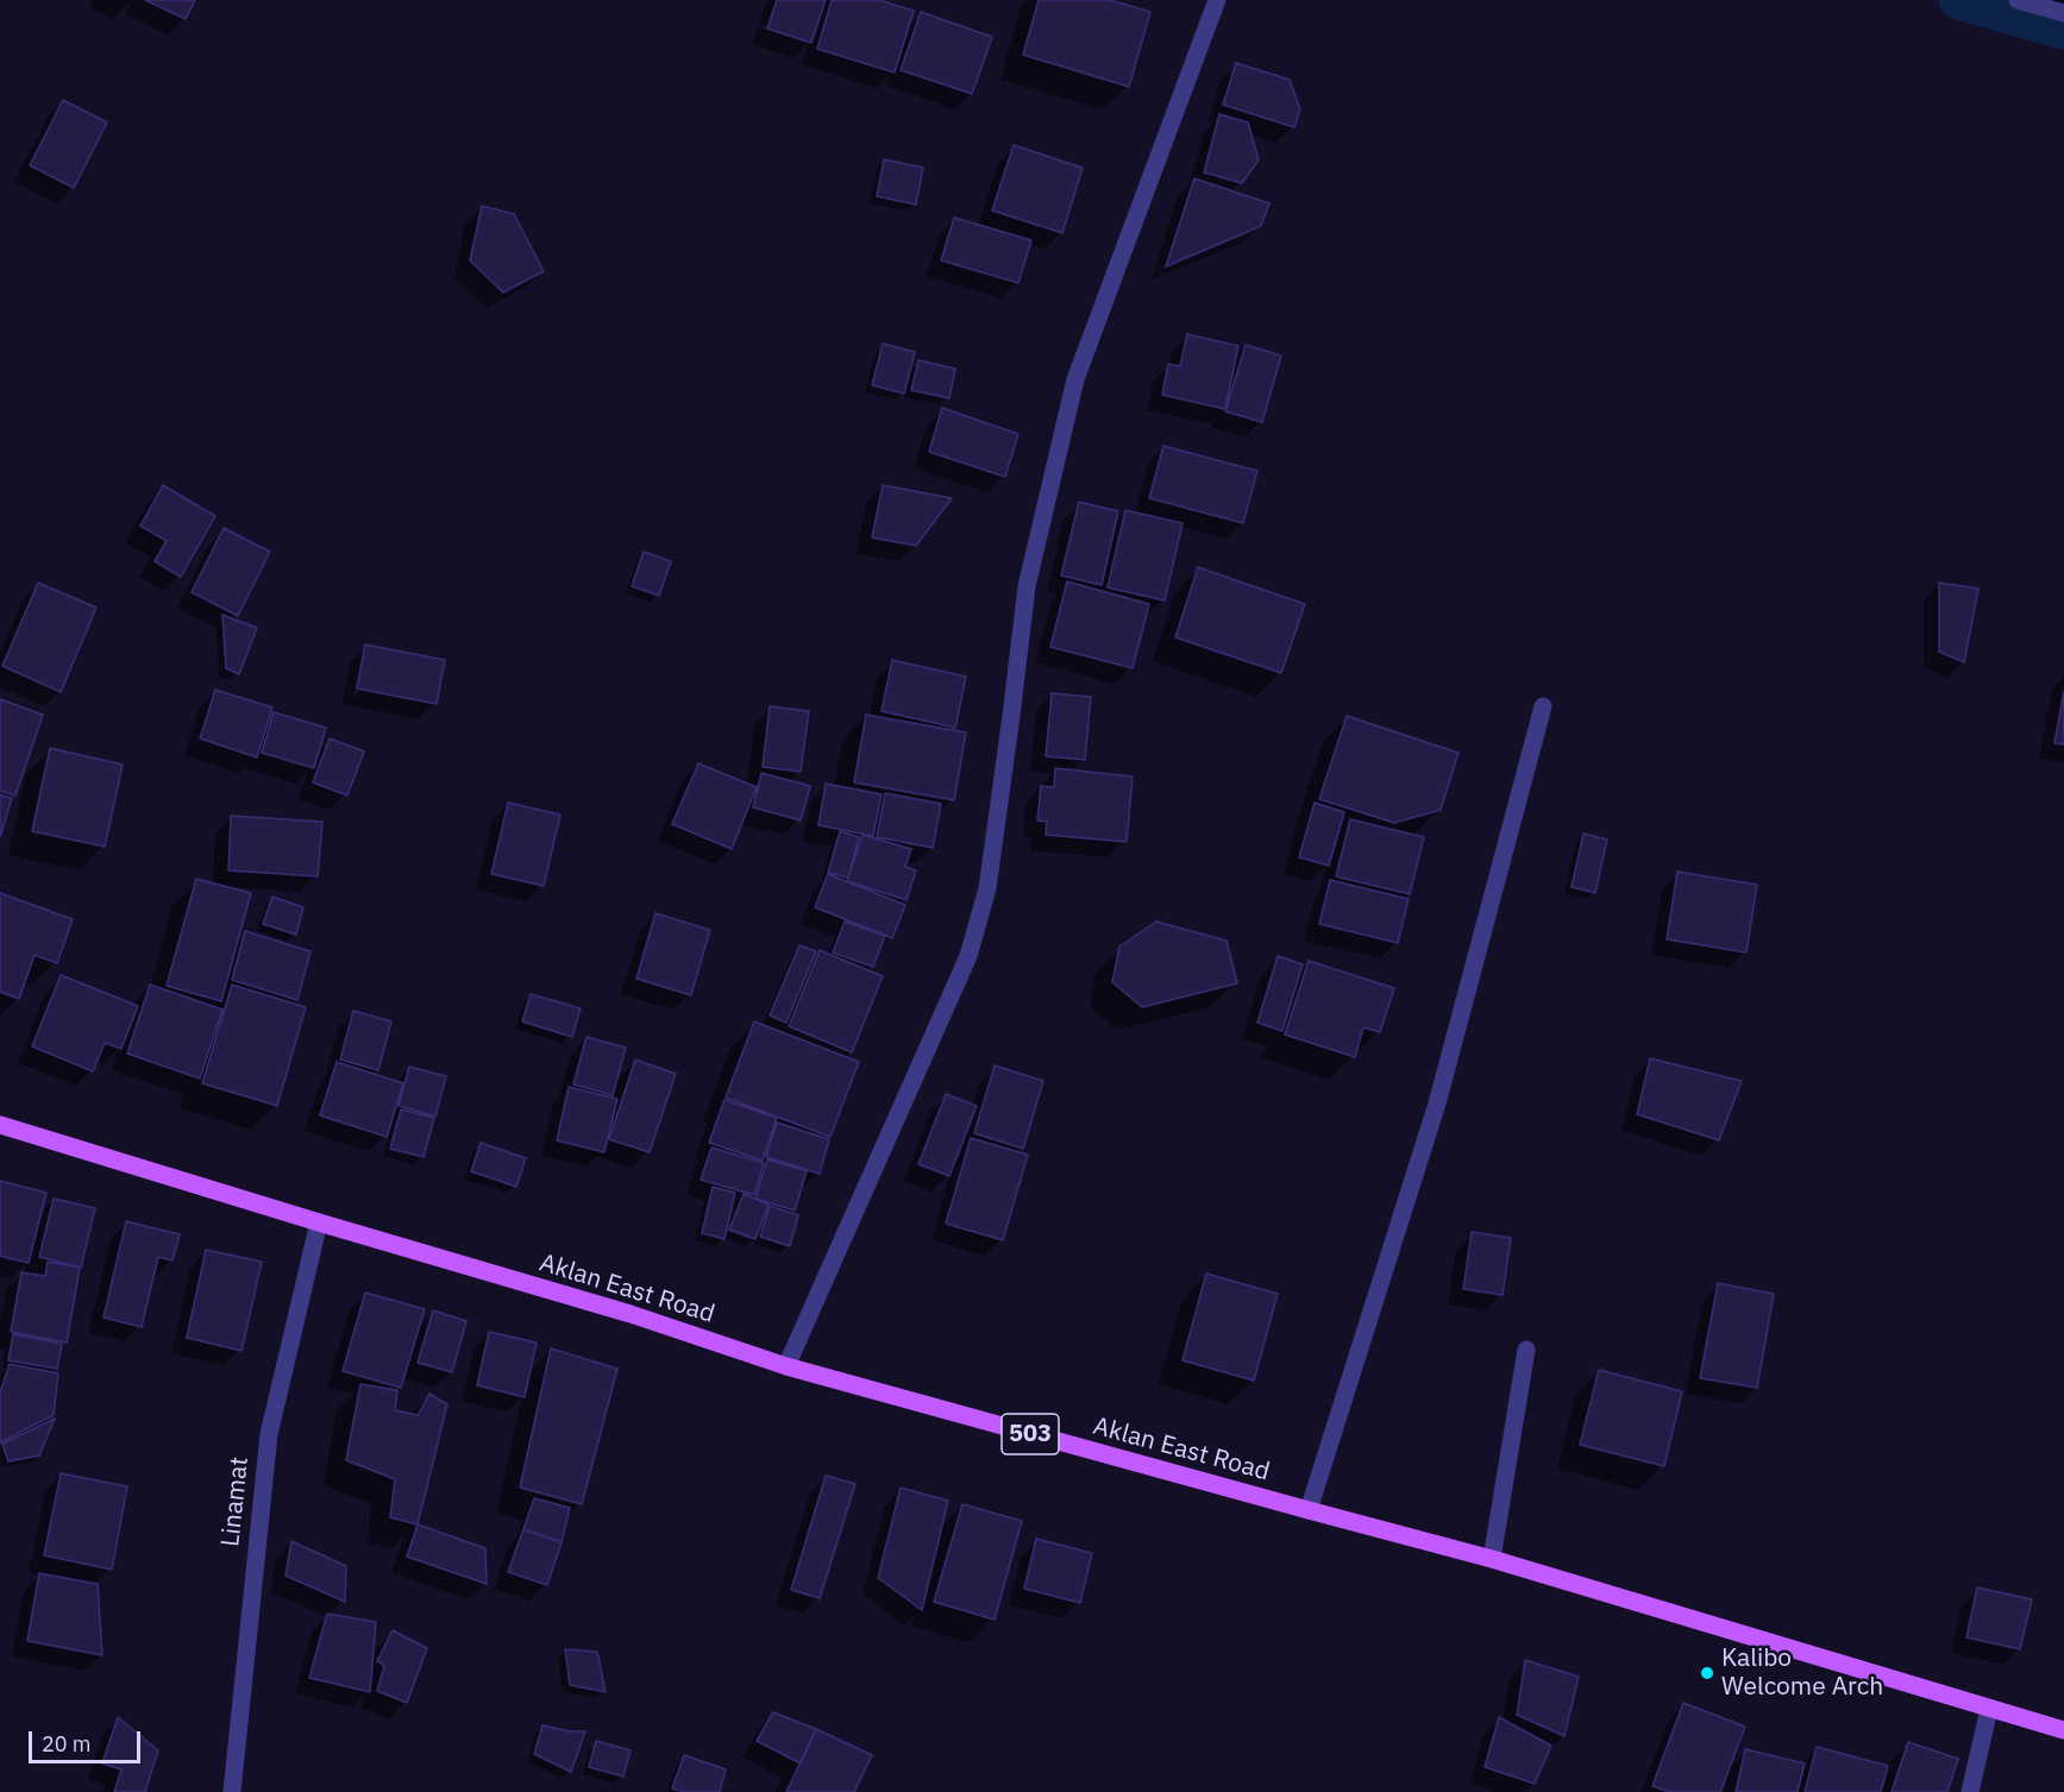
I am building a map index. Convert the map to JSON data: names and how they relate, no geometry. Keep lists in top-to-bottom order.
{
  "streets": {
    "main road": ["Aklan East Road", "503"],
    "street": ["Linamat"]
  },
  "crossings": [
    ["Aklan East Road", "Linamat"]
  ],
  "places": ["Kalibo Welcome Arch"],
  "scale_bar": "20 m"
}
